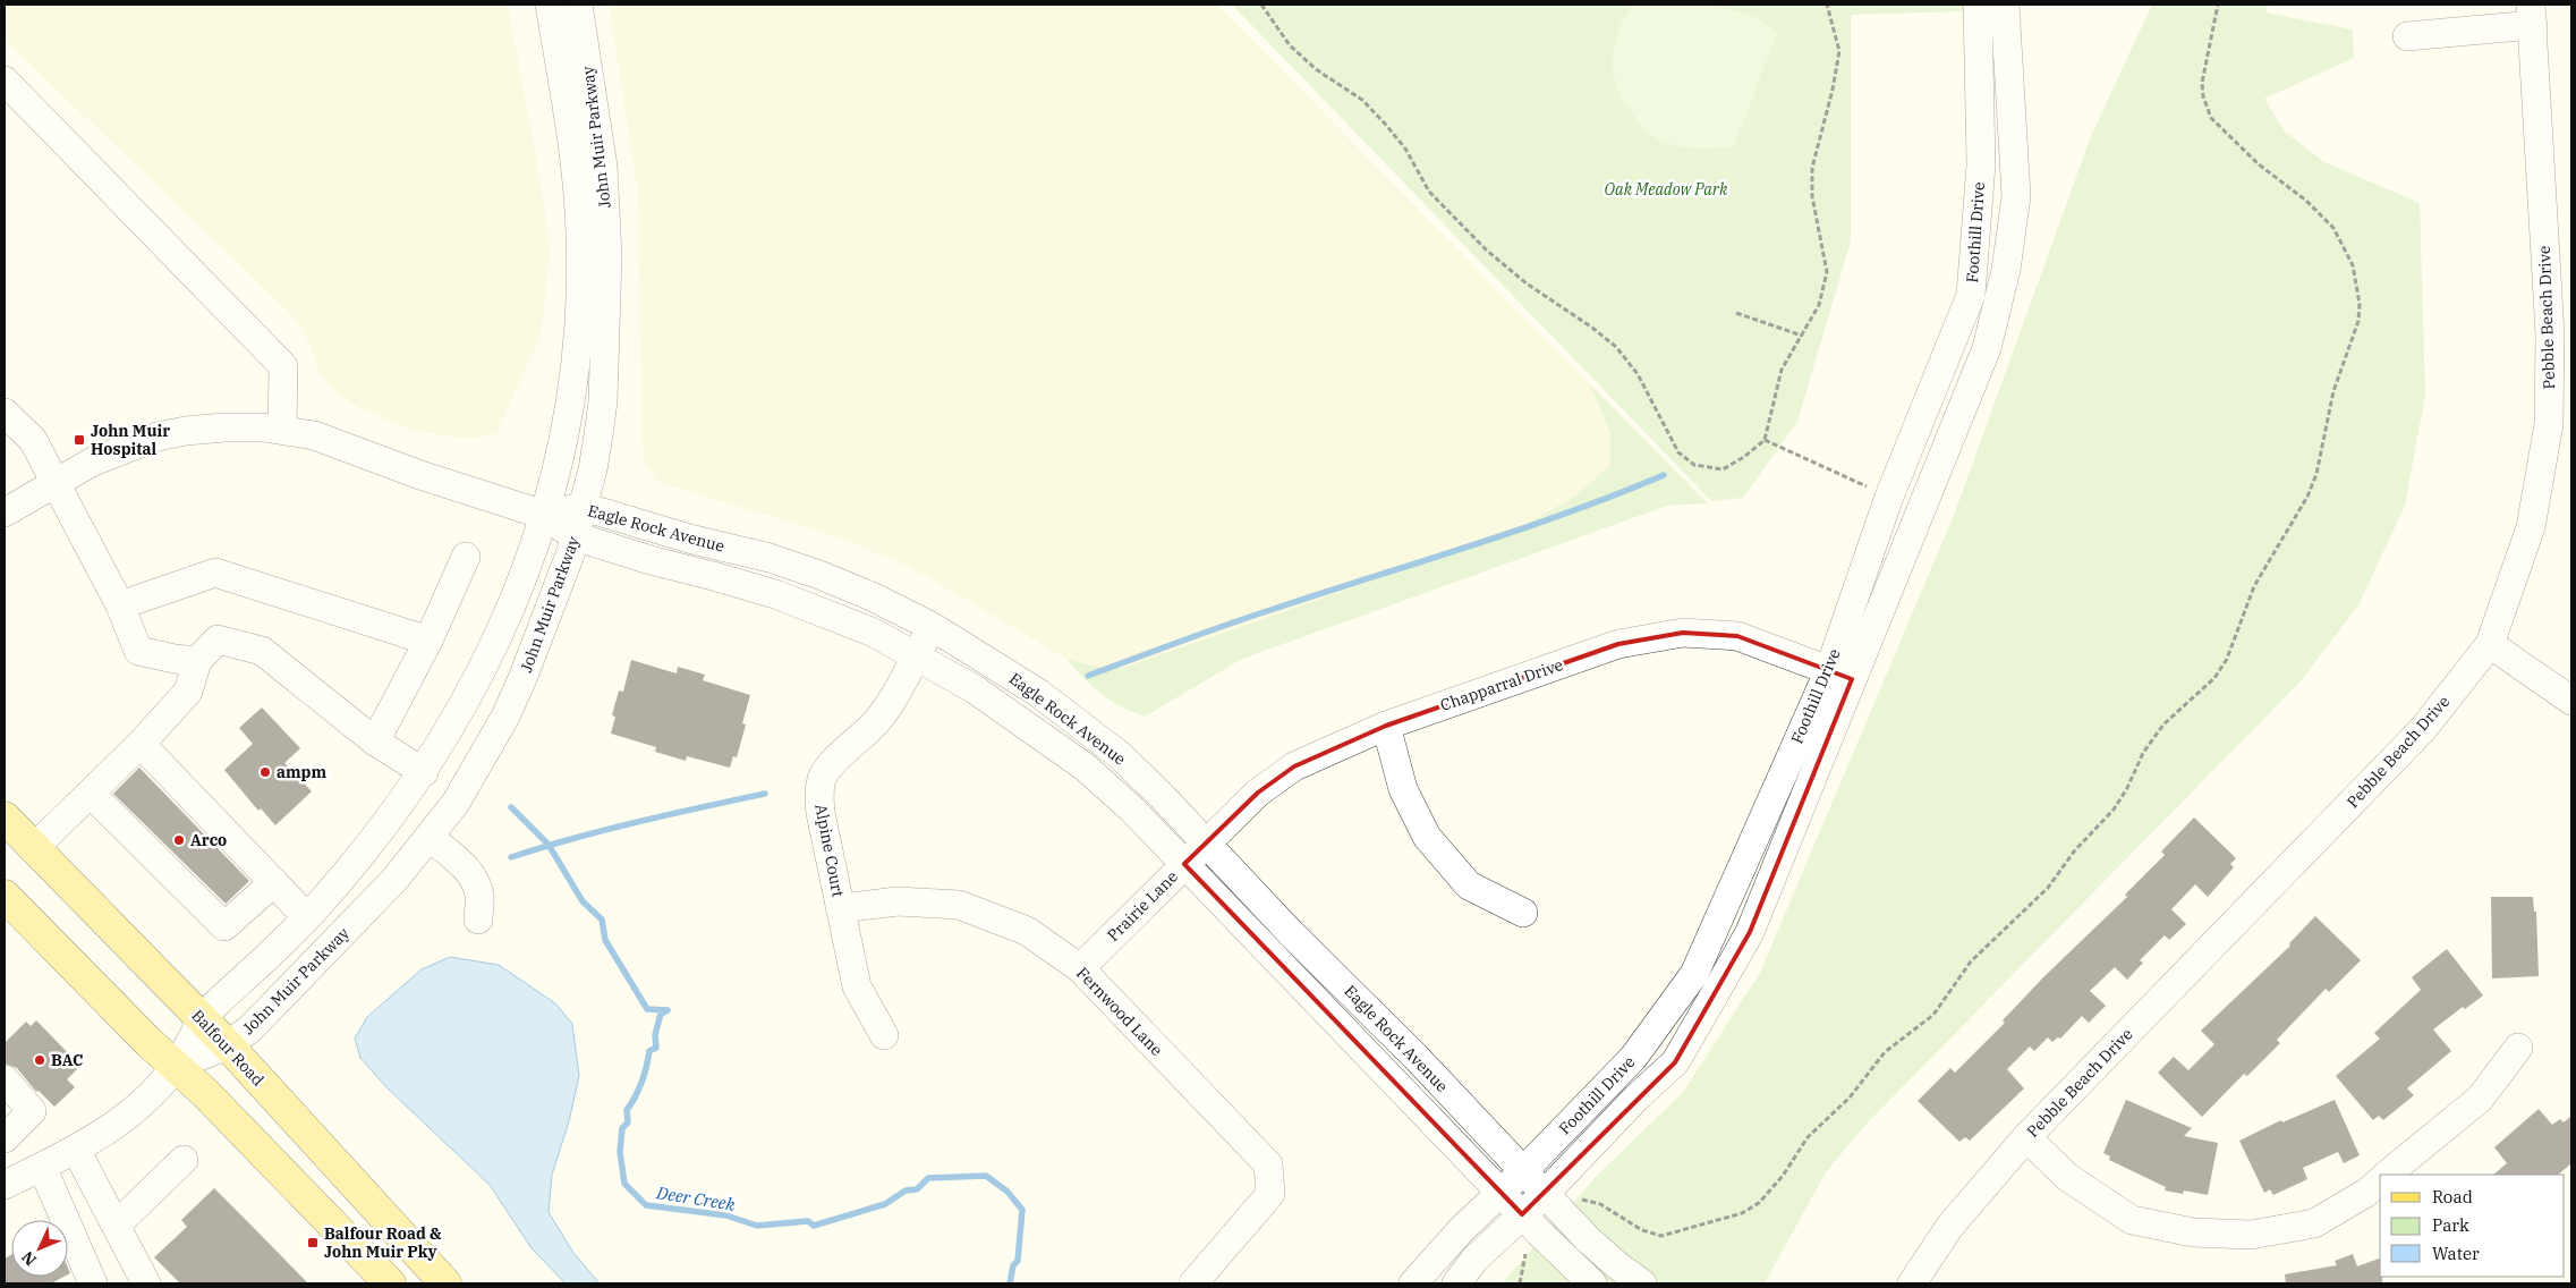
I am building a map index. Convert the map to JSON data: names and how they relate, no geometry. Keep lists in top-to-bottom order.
{
  "streets": {
    "main road": ["Balfour Road"],
    "street": [
      "John Muir Parkway",
      "Foothill Drive",
      "Pebble Beach Drive",
      "Eagle Rock Avenue",
      "Chapparral Drive",
      "Alpine Court",
      "Prairie Lane",
      "Fernwood Lane"
    ]
  },
  "crossings": [
    ["John Muir Parkway", "Eagle Rock Avenue"],
    ["John Muir Parkway", "Balfour Road"],
    ["Foothill Drive", "Eagle Rock Avenue"],
    ["Foothill Drive", "Chapparral Drive"],
    ["Eagle Rock Avenue", "Chapparral Drive"],
    ["Eagle Rock Avenue", "Alpine Court"],
    ["Eagle Rock Avenue", "Prairie Lane"],
    ["Chapparral Drive", "Prairie Lane"],
    ["Alpine Court", "Fernwood Lane"],
    ["Prairie Lane", "Fernwood Lane"]
  ],
  "water": ["Deer Creek"],
  "parks": ["Oak Meadow Park"],
  "places": {
    "transit": ["John Muir Hospital", "Balfour Road & John Muir Pky"],
    "other": ["ampm", "Arco", "BAC"]
  },
  "legend": ["Road", "Park", "Water"],
  "north": "bottom left"
}
